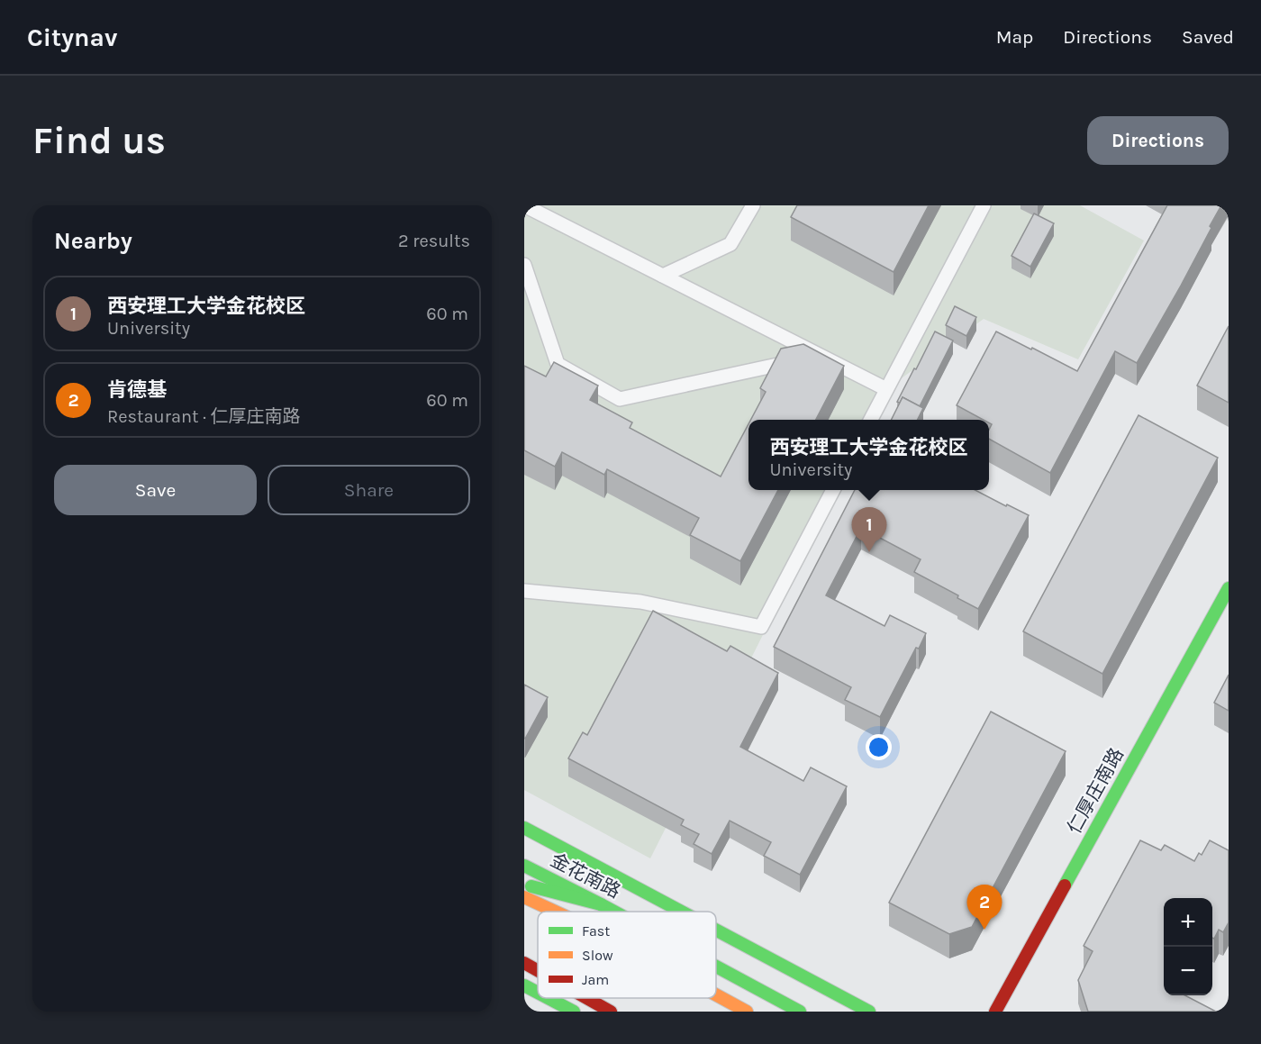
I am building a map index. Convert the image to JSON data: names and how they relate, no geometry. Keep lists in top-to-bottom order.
{
  "streets": {
    "main road": ["仁厚庄南路", "金花南路"]
  },
  "legend": ["Fast", "Slow", "Jam"],
  "page": {
    "header": "Citynav",
    "nav": ["Map", "Directions", "Saved"],
    "buttons": [
      "Directions",
      ["Save", "Share"]
    ],
    "title": "Find us",
    "heading": ["Nearby", "2 results"],
    "list": [
      {
        "mark": "1",
        "name": "西安理工大学金花校区",
        "note": "University",
        "value": "60 m"
      },
      {
        "mark": "2",
        "name": "肯德基",
        "note": "Restaurant · 仁厚庄南路",
        "value": "60 m"
      }
    ],
    "popup": ["西安理工大学金花校区", "University"],
    "pins": ["1", "2"],
    "map_buttons": ["+", "−"]
  }
}
